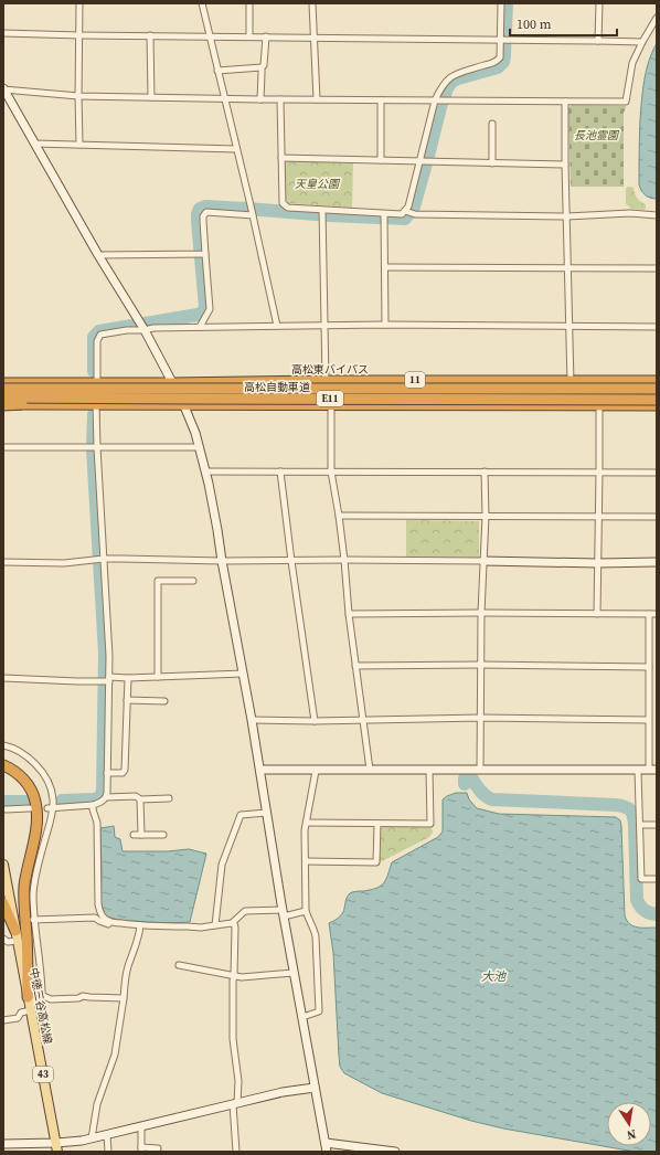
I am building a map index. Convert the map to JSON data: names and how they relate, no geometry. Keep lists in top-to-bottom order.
{
  "streets": {
    "highway": [
      "高松東バイパス",
      "11",
      "高松自動車道",
      "E11"
    ],
    "main road": ["中徳三谷高松線", "43"]
  },
  "water": ["大池"],
  "parks": ["長池霊園", "天皇公園"],
  "scale_bar": "100 m",
  "north": "bottom"
}
